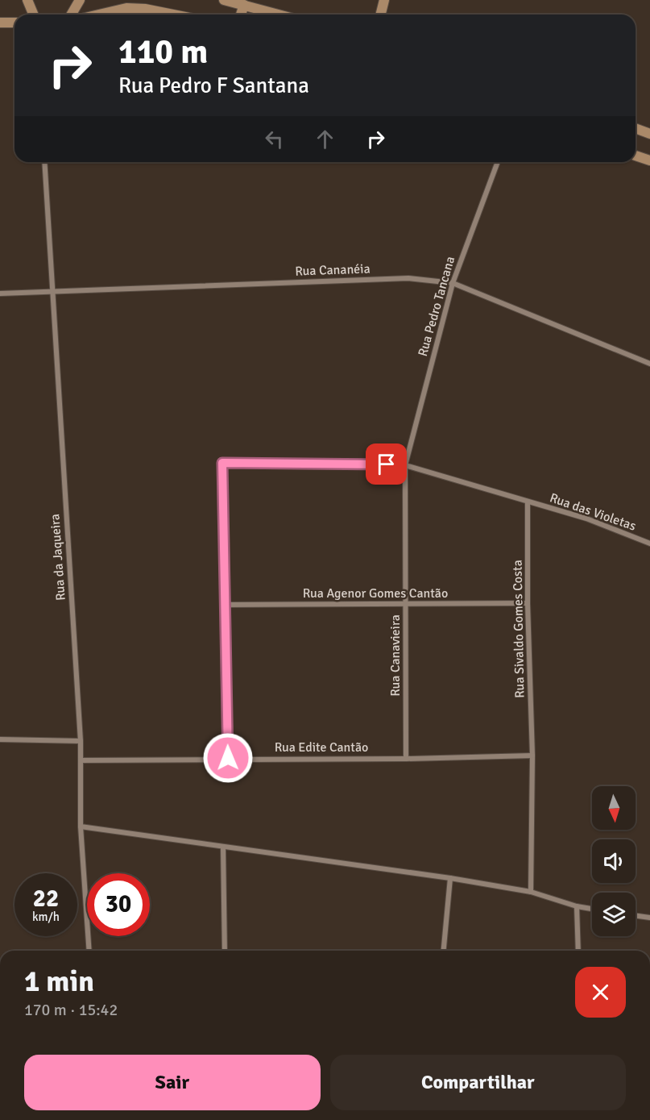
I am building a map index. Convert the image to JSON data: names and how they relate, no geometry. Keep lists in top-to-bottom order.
{
  "streets": {
    "street": [
      "Rua Cananéia",
      "Rua Pedro Tancana",
      "Rua das Violetas",
      "Rua da Jaqueira",
      "Rua Agenor Gomes Cantão",
      "Rua Sivaldo Gomes Costa",
      "Rua Canavieira",
      "Rua Edite Cantão"
    ]
  },
  "crossings": [
    ["Rua Cananéia", "Rua Pedro Tancana"],
    ["Rua Cananéia", "Rua da Jaqueira"],
    ["Rua Pedro Tancana", "Rua das Violetas"],
    ["Rua Pedro Tancana", "Rua Canavieira"],
    ["Rua das Violetas", "Rua Agenor Gomes Cantão"],
    ["Rua das Violetas", "Rua Sivaldo Gomes Costa"],
    ["Rua das Violetas", "Rua Canavieira"],
    ["Rua da Jaqueira", "Rua Edite Cantão"],
    ["Rua Agenor Gomes Cantão", "Rua Sivaldo Gomes Costa"],
    ["Rua Agenor Gomes Cantão", "Rua Canavieira"],
    ["Rua Sivaldo Gomes Costa", "Rua Edite Cantão"],
    ["Rua Canavieira", "Rua Edite Cantão"]
  ],
  "north": "bottom",
  "page": {
    "turn": ["110 m", "Rua Pedro F Santana"],
    "speed": "22 km/h",
    "limit": "30",
    "heading": ["1 min", "170 m · 15:42"],
    "buttons": ["Sair", "Compartilhar"]
  }
}
